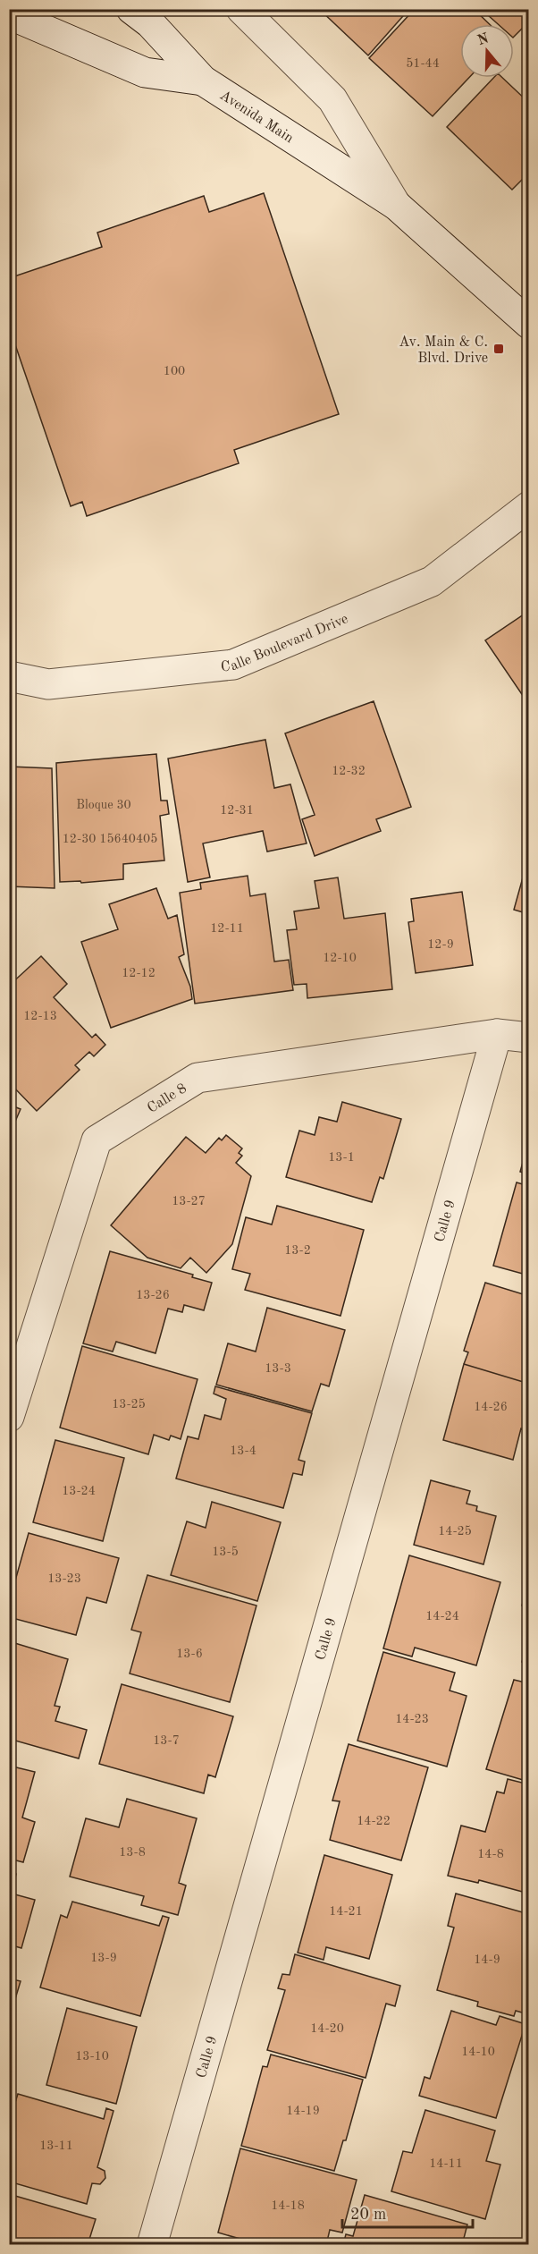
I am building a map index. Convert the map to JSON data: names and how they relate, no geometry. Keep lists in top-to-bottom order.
{
  "streets": {
    "street": [
      "Avenida Main",
      "Calle Boulevard Drive",
      "Calle 8",
      "Calle 9"
    ]
  },
  "crossings": [
    ["Calle 8", "Calle 9"]
  ],
  "places": {
    "transit": ["Av. Main & C. Blvd. Drive"]
  },
  "house_numbers": [
    "51-44",
    "100",
    "12-32",
    "Bloque 30",
    "12-31",
    "12-30 15640405",
    "12-11",
    "12-9",
    "12-10",
    "12-12",
    "12-13",
    "13-1",
    "13-27",
    "13-2",
    "13-26",
    "13-3",
    "13-25",
    "14-26",
    "13-4",
    "13-24",
    "14-25",
    "13-5",
    "13-23",
    "14-24",
    "13-6",
    "14-23",
    "13-7",
    "14-22",
    "13-8",
    "14-8",
    "14-21",
    "13-9",
    "14-9",
    "14-20",
    "14-10",
    "13-10",
    "14-19",
    "13-11",
    "14-11",
    "14-18"
  ],
  "scale_bar": "20 m",
  "north": "top"
}
